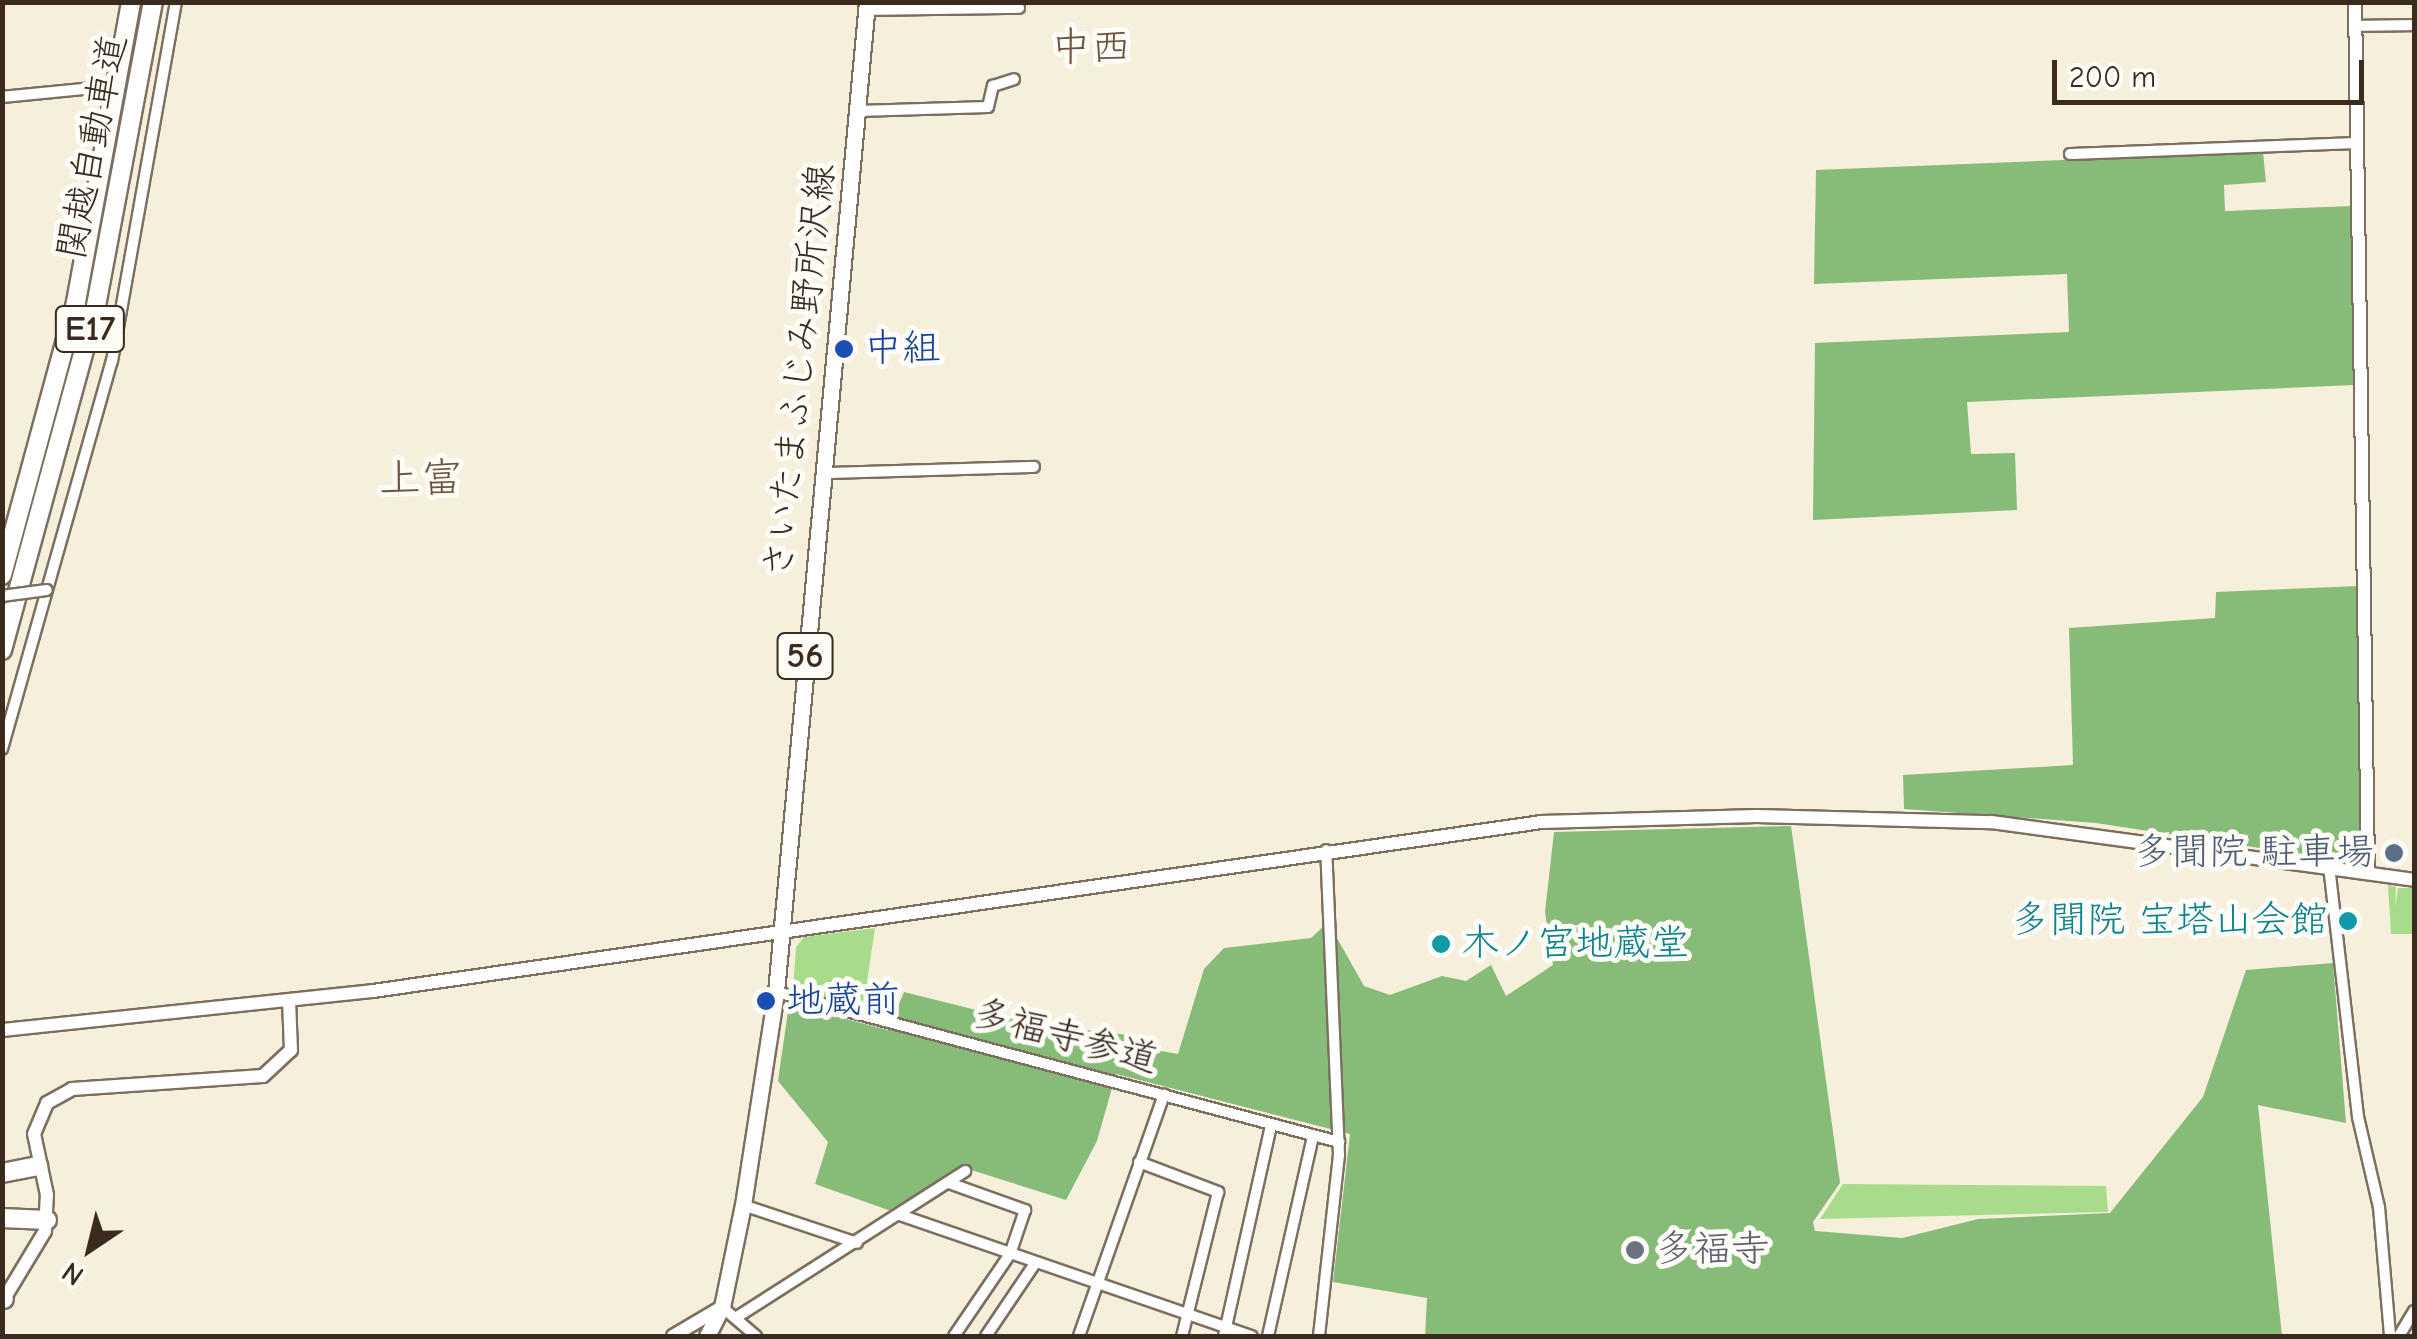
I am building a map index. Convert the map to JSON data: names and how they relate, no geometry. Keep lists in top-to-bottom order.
{
  "streets": {
    "highway": ["関越自動車道", "E17"],
    "main road": ["さいたまふじみ野所沢線", "56"],
    "street": ["多福寺参道"]
  },
  "crossings": [
    ["さいたまふじみ野所沢線", "多福寺参道"]
  ],
  "districts": ["中西", "上富"],
  "places": [
    "中組",
    "多聞院 駐車場",
    "多聞院 宝塔山会館",
    "木ノ宮地蔵堂",
    "地蔵前",
    "多福寺"
  ],
  "scale_bar": "200 m",
  "north": "bottom left"
}
